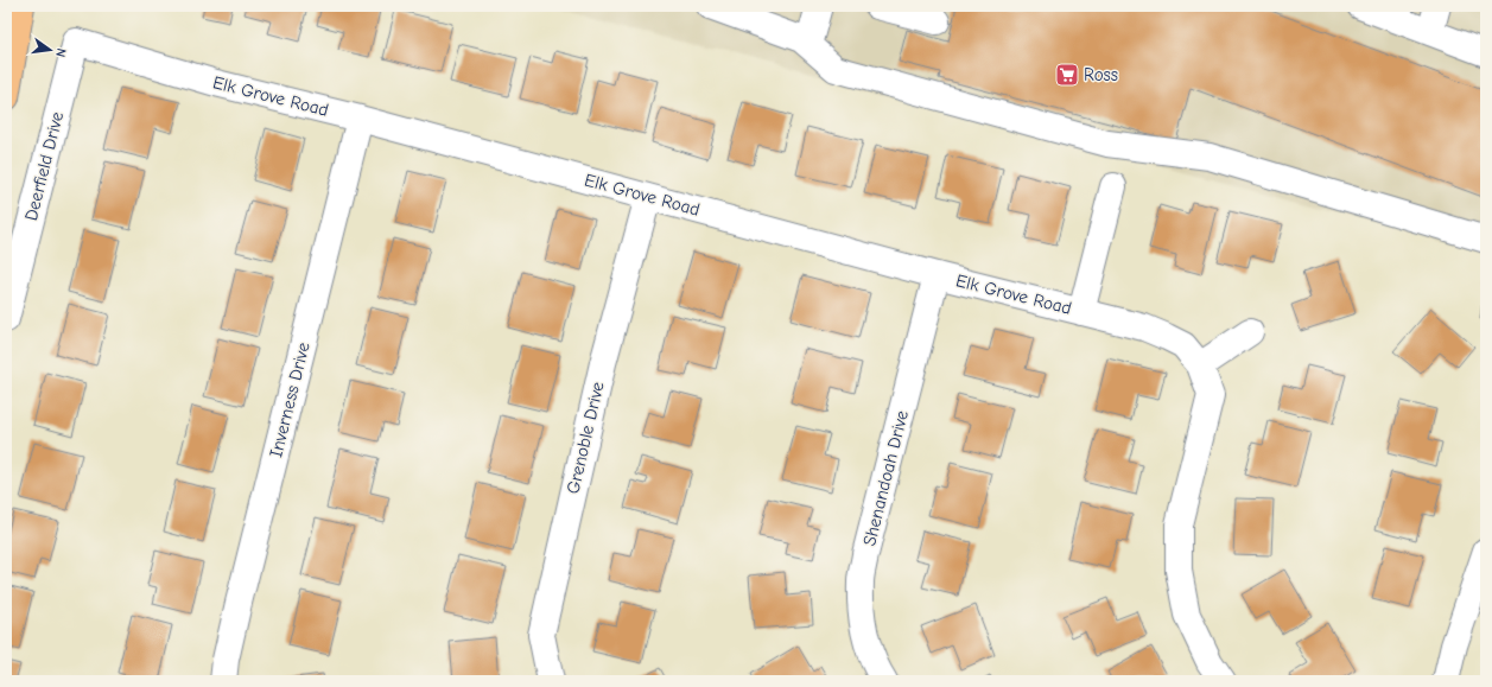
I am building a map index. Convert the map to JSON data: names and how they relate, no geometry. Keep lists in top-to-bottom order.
{
  "streets": {
    "street": [
      "Elk Grove Road",
      "Deerfield Drive",
      "Inverness Drive",
      "Grenoble Drive",
      "Shenandoah Drive"
    ]
  },
  "crossings": [
    ["Elk Grove Road", "Deerfield Drive"],
    ["Elk Grove Road", "Inverness Drive"],
    ["Elk Grove Road", "Grenoble Drive"],
    ["Elk Grove Road", "Shenandoah Drive"]
  ],
  "places": {
    "supermarket": ["Ross"]
  },
  "north": "right"
}
